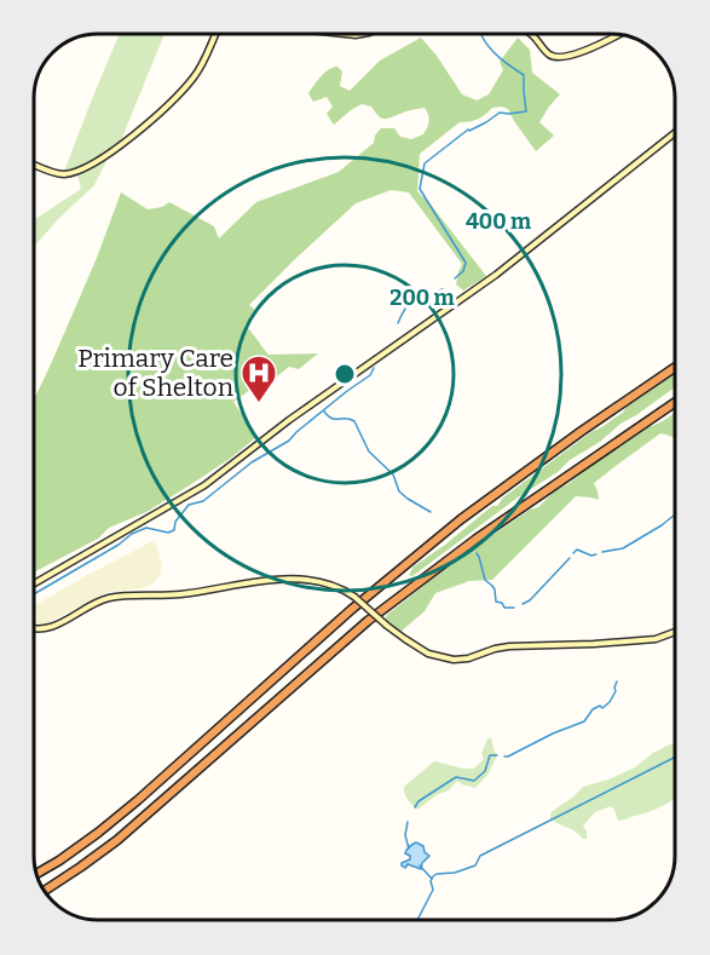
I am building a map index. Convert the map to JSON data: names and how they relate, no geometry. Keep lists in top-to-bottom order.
{
  "places": {
    "hospital": ["Primary Care of Shelton"]
  },
  "rings": ["400 m", "200 m"]
}
